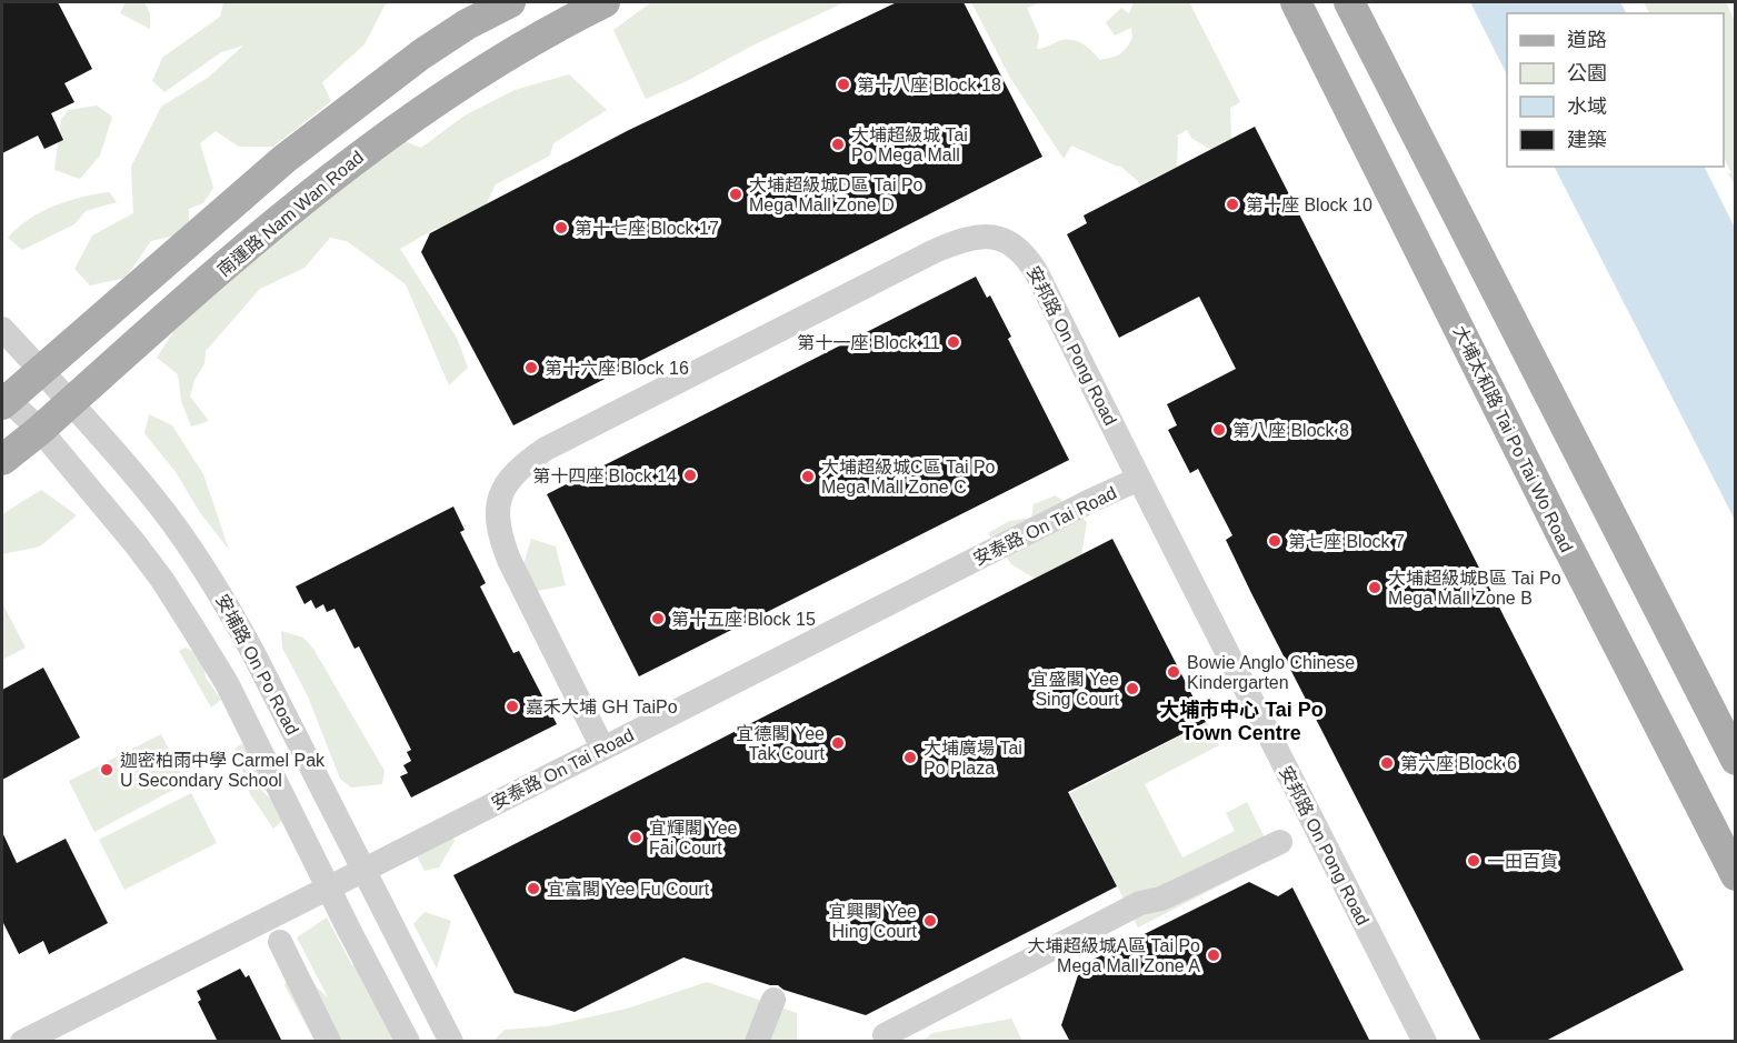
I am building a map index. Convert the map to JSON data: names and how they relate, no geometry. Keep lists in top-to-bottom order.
{
  "streets": {
    "main road": ["南運路 Nam Wan Road", "大埔太和路 Tai Po Tai Wo Road"],
    "street": ["安邦路 On Pong Road", "安泰路 On Tai Road", "安埔路 On Po Road"]
  },
  "crossings": [
    ["南運路 Nam Wan Road", "安埔路 On Po Road"],
    ["安邦路 On Pong Road", "安泰路 On Tai Road"],
    ["安泰路 On Tai Road", "安埔路 On Po Road"]
  ],
  "districts": ["大埔市中心 Tai Po Town Centre"],
  "places": [
    "第十八座 Block 18",
    "大埔超級城 Tai Po Mega Mall",
    "大埔超級城D區 Tai Po Mega Mall Zone D",
    "第十座 Block 10",
    "第十七座 Block 17",
    "第十一座 Block 11",
    "第十六座 Block 16",
    "第八座 Block 8",
    "第十四座 Block 14",
    "大埔超級城C區 Tai Po Mega Mall Zone C",
    "第七座 Block 7",
    "大埔超級城B區 Tai Po Mega Mall Zone B",
    "第十五座 Block 15",
    "Bowie Anglo Chinese Kindergarten",
    "宜盛閣 Yee Sing Court",
    "嘉禾大埔 GH TaiPo",
    "宜德閣 Yee Tak Court",
    "大埔廣場 Tai Po Plaza",
    "第六座 Block 6",
    "迦密柏雨中學 Carmel Pak U Secondary School",
    "宜輝閣 Yee Fai Court",
    "一田百貨",
    "宜富閣 Yee Fu Court",
    "宜興閣 Yee Hing Court",
    "大埔超級城A區 Tai Po Mega Mall Zone A"
  ],
  "legend": [
    "道路",
    "公園",
    "水域",
    "建築"
  ]
}
